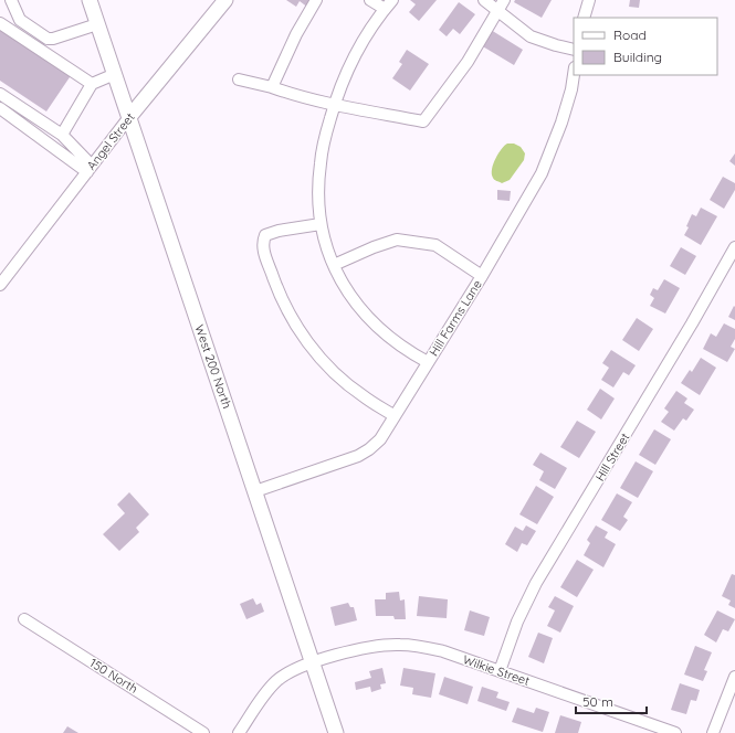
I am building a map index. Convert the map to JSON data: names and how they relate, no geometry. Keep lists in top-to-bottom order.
{
  "streets": {
    "main road": ["Angel Street", "West 200 North"],
    "street": [
      "Hill Farms Lane",
      "Hill Street",
      "Wilkie Street",
      "150 North"
    ]
  },
  "crossings": [
    ["Angel Street", "West 200 North"],
    ["Hill Farms Lane", "West 200 North"],
    ["West 200 North", "Wilkie Street"],
    ["Hill Street", "Wilkie Street"]
  ],
  "legend": ["Road", "Building"],
  "scale_bar": "50 m"
}
